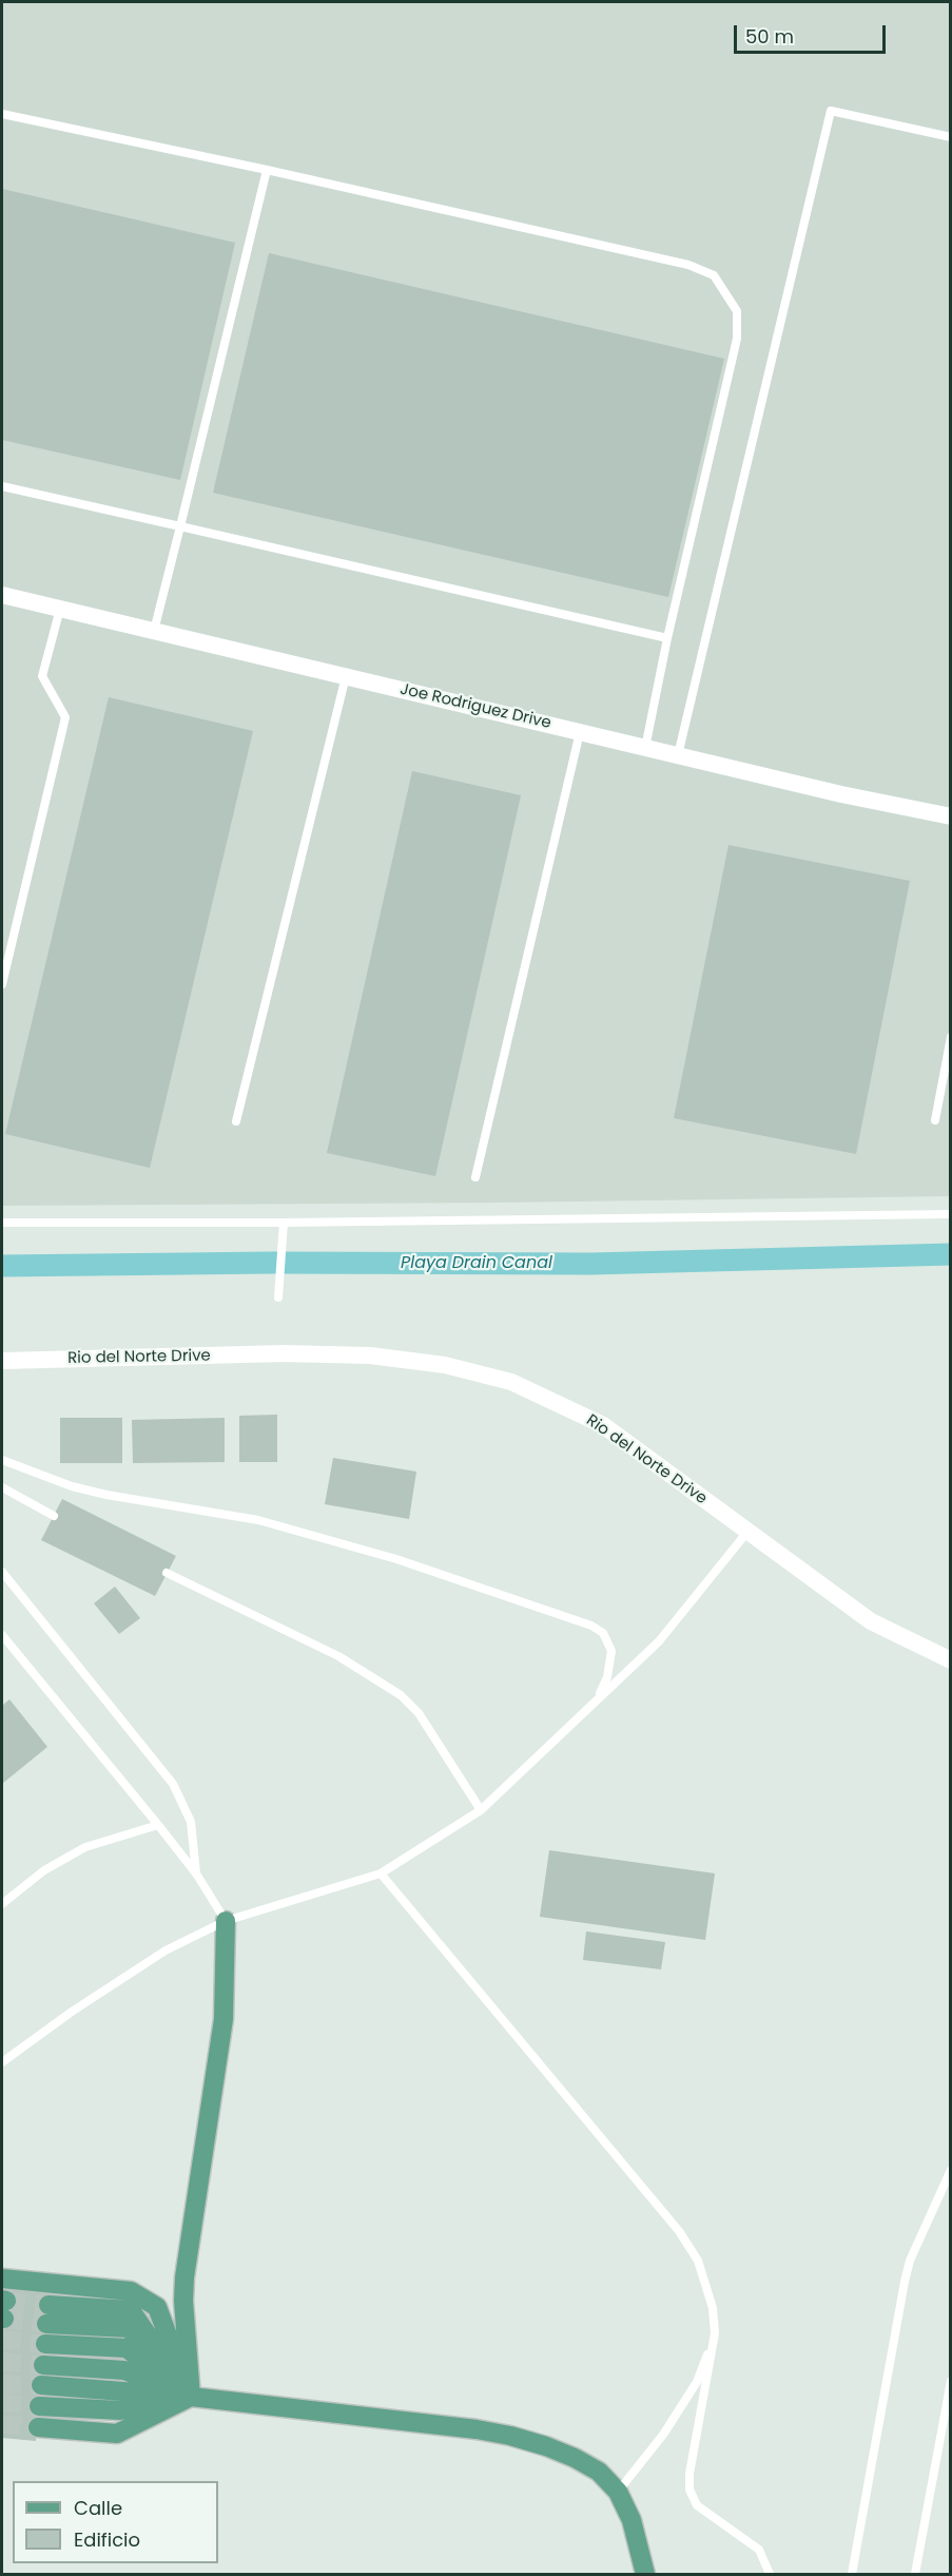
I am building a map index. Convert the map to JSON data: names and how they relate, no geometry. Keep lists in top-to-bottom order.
{
  "streets": {
    "street": ["Joe Rodriguez Drive", "Rio del Norte Drive"]
  },
  "water": ["Playa Drain Canal"],
  "legend": ["Calle", "Edificio"],
  "scale_bar": "50 m"
}
